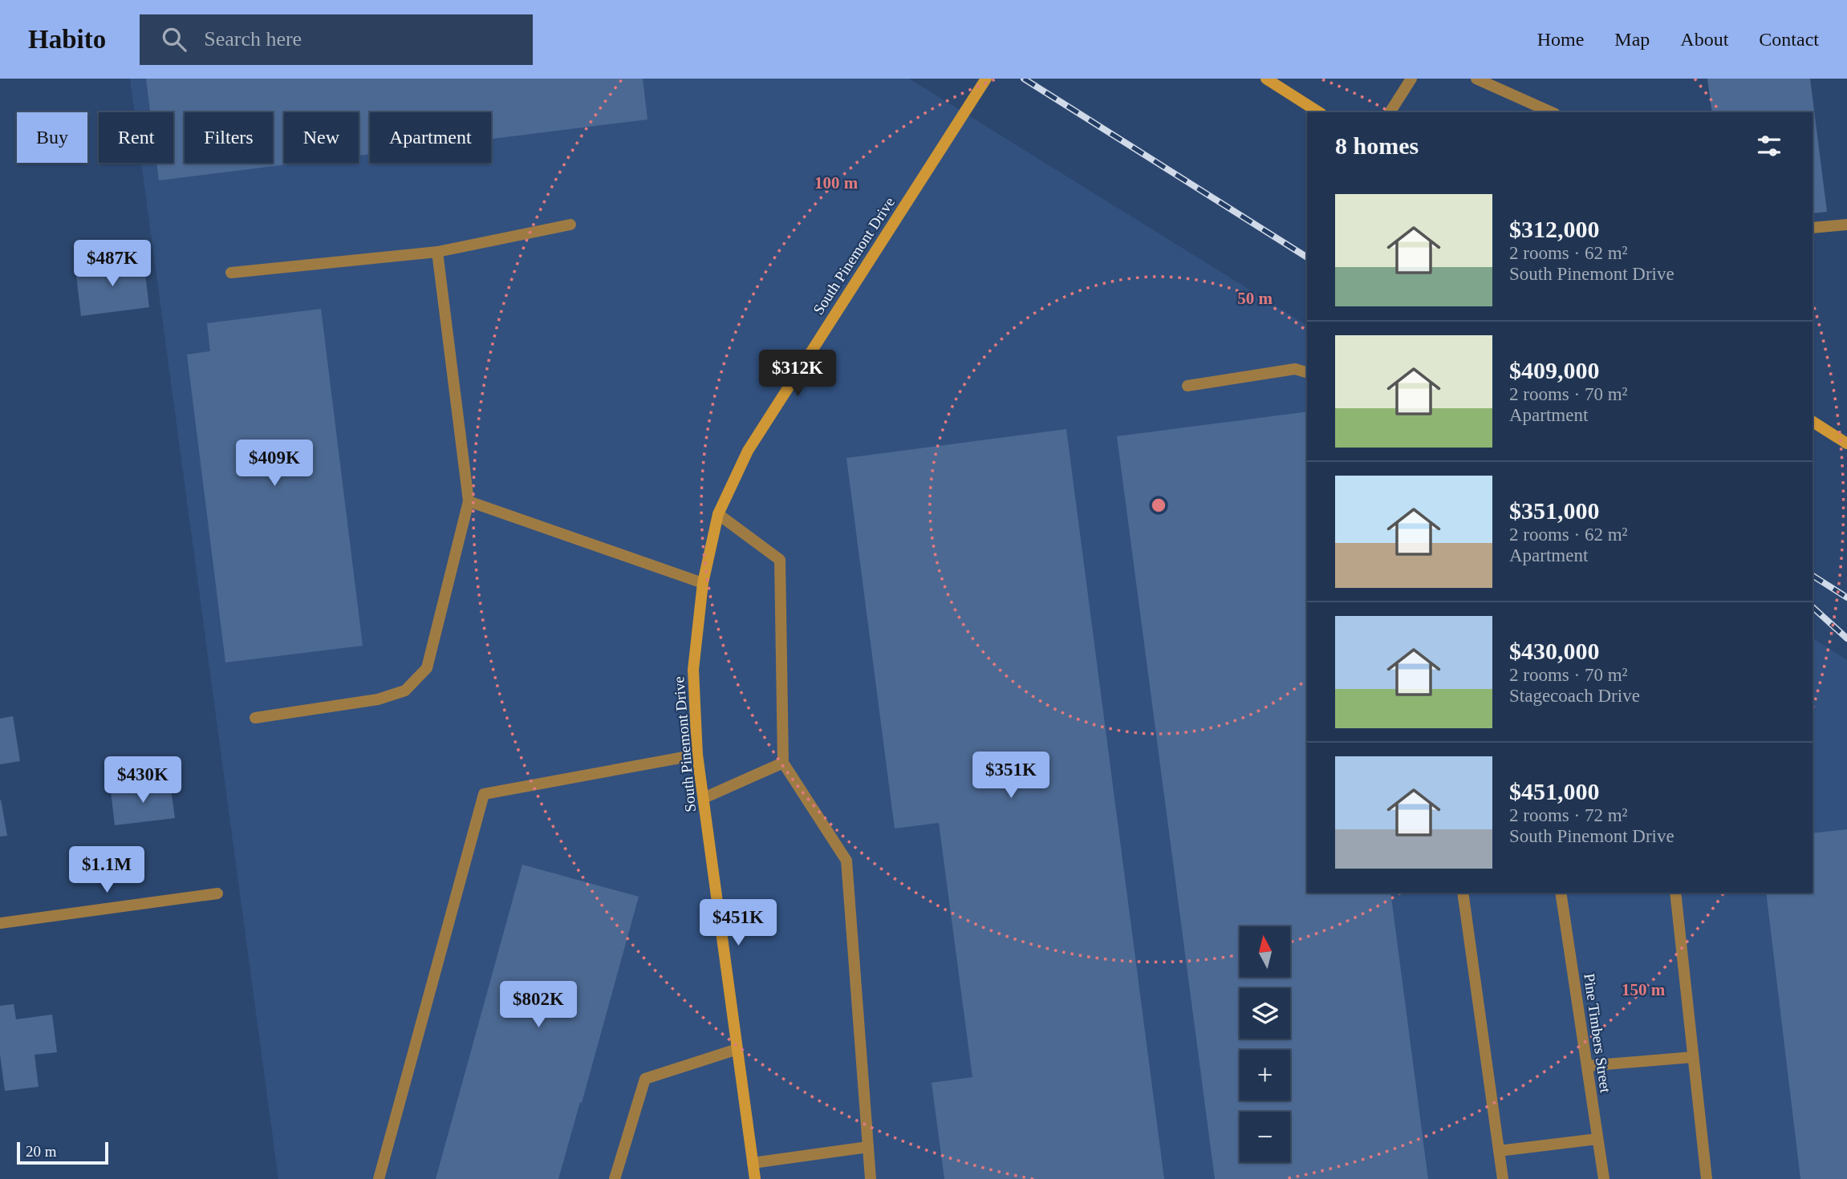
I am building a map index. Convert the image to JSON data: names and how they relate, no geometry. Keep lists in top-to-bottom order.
{
  "streets": {
    "street": ["South Pinemont Drive", "Pine Timbers Street"]
  },
  "scale_bar": "20 m",
  "north": "top",
  "page": {
    "header": "Habito",
    "search": "Search here",
    "nav": [
      "Home",
      "Map",
      "About",
      "Contact"
    ],
    "chip": [
      "Buy",
      "Rent",
      "Filters",
      "New",
      "Apartment"
    ],
    "heading": "8 homes",
    "list": [
      {
        "name": "$312,000",
        "note": "2 rooms · 62 m² · South Pinemont Drive"
      },
      {
        "name": "$409,000",
        "note": "2 rooms · 70 m² · Apartment"
      },
      {
        "name": "$351,000",
        "note": "2 rooms · 62 m² · Apartment"
      },
      {
        "name": "$430,000",
        "note": "2 rooms · 70 m² · Stagecoach Drive"
      },
      {
        "name": "$451,000",
        "note": "2 rooms · 72 m² · South Pinemont Drive"
      }
    ],
    "price": [
      "$487K",
      "$312K",
      "$409K",
      "$351K",
      "$430K",
      "$1.1M",
      "$451K",
      "$802K"
    ],
    "map_buttons": ["+", "−"],
    "scale": "20 m"
  },
  "rings": ["100 m", "50 m", "150 m"]
}
